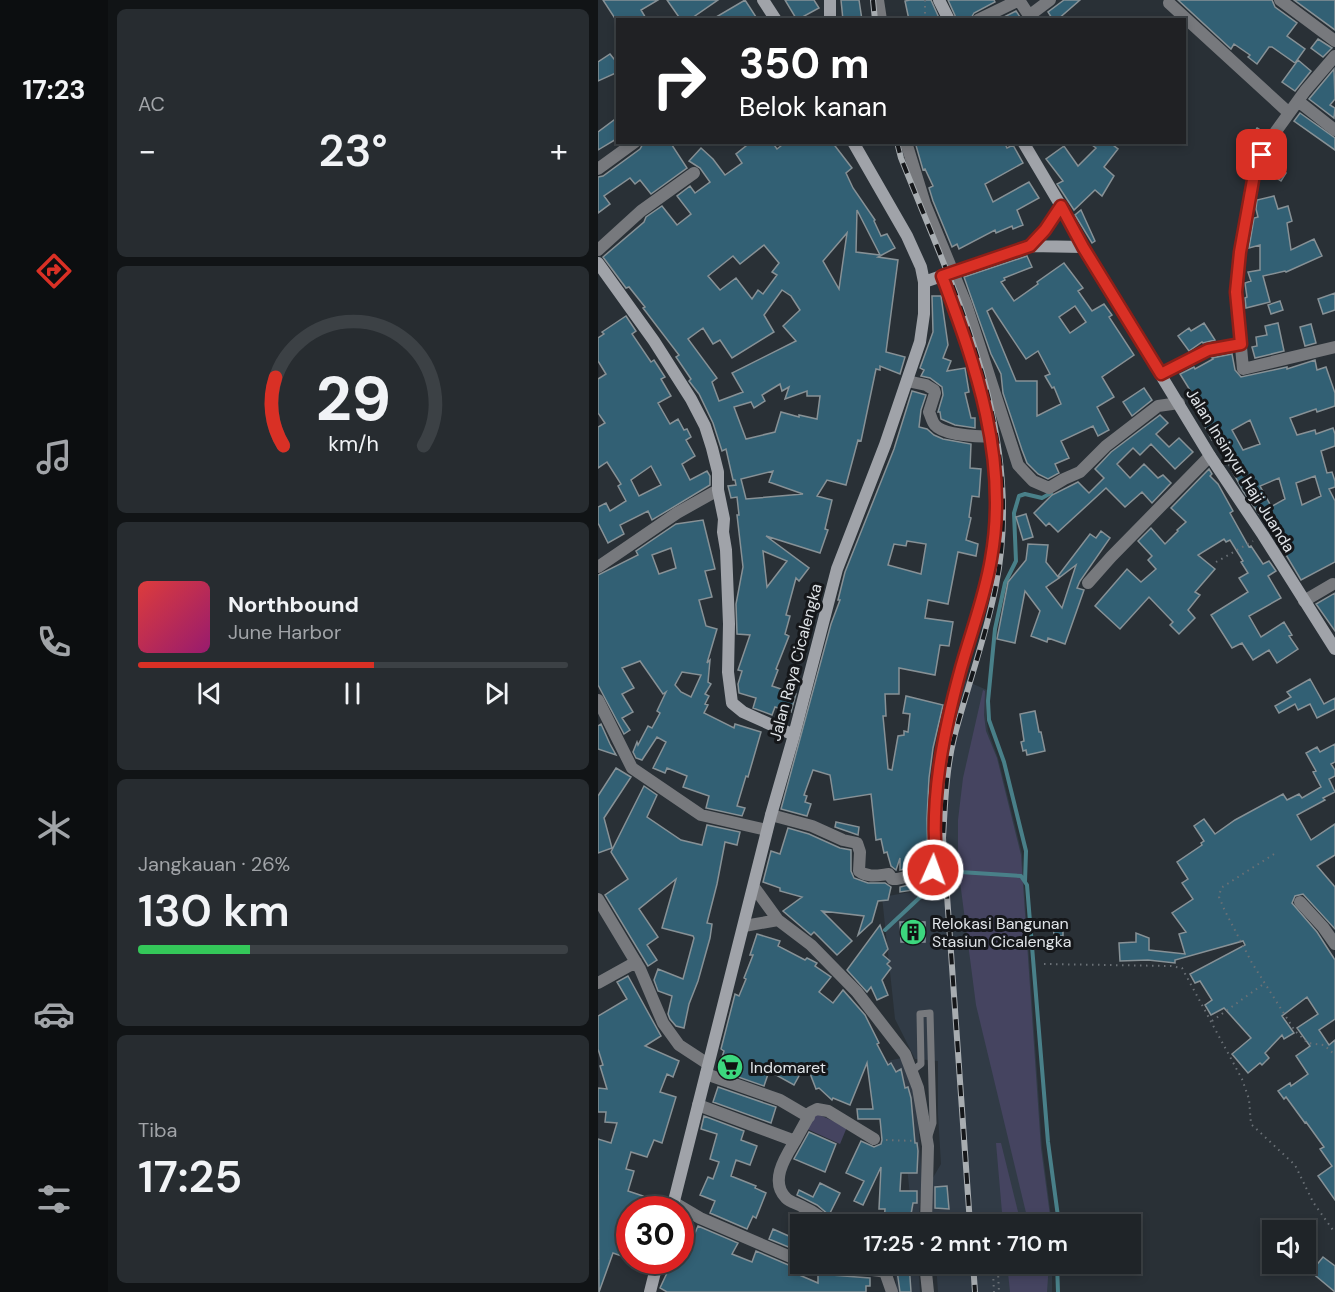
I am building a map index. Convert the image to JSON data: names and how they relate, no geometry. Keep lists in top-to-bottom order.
{
  "streets": {
    "main road": ["Jalan Insinyur Haji Juanda", "Jalan Raya Cicalengka"]
  },
  "places": {
    "building": ["Relokasi Bangunan Stasiun Cicalengka"],
    "supermarket": ["Indomaret"]
  },
  "page": {
    "tabs": "17:23",
    "tile": [
      "AC",
      ["Jangkauan · 26%", "130 km"],
      ["Tiba", "17:25"]
    ],
    "turn": ["350 m", "Belok kanan"],
    "heat": ["−", "23°", "+"],
    "song": ["Northbound", "June Harbor"],
    "limit": "30",
    "trip": "17:25 · 2 mnt · 710 m",
    "gauge": ["29", "km/h"]
  }
}
